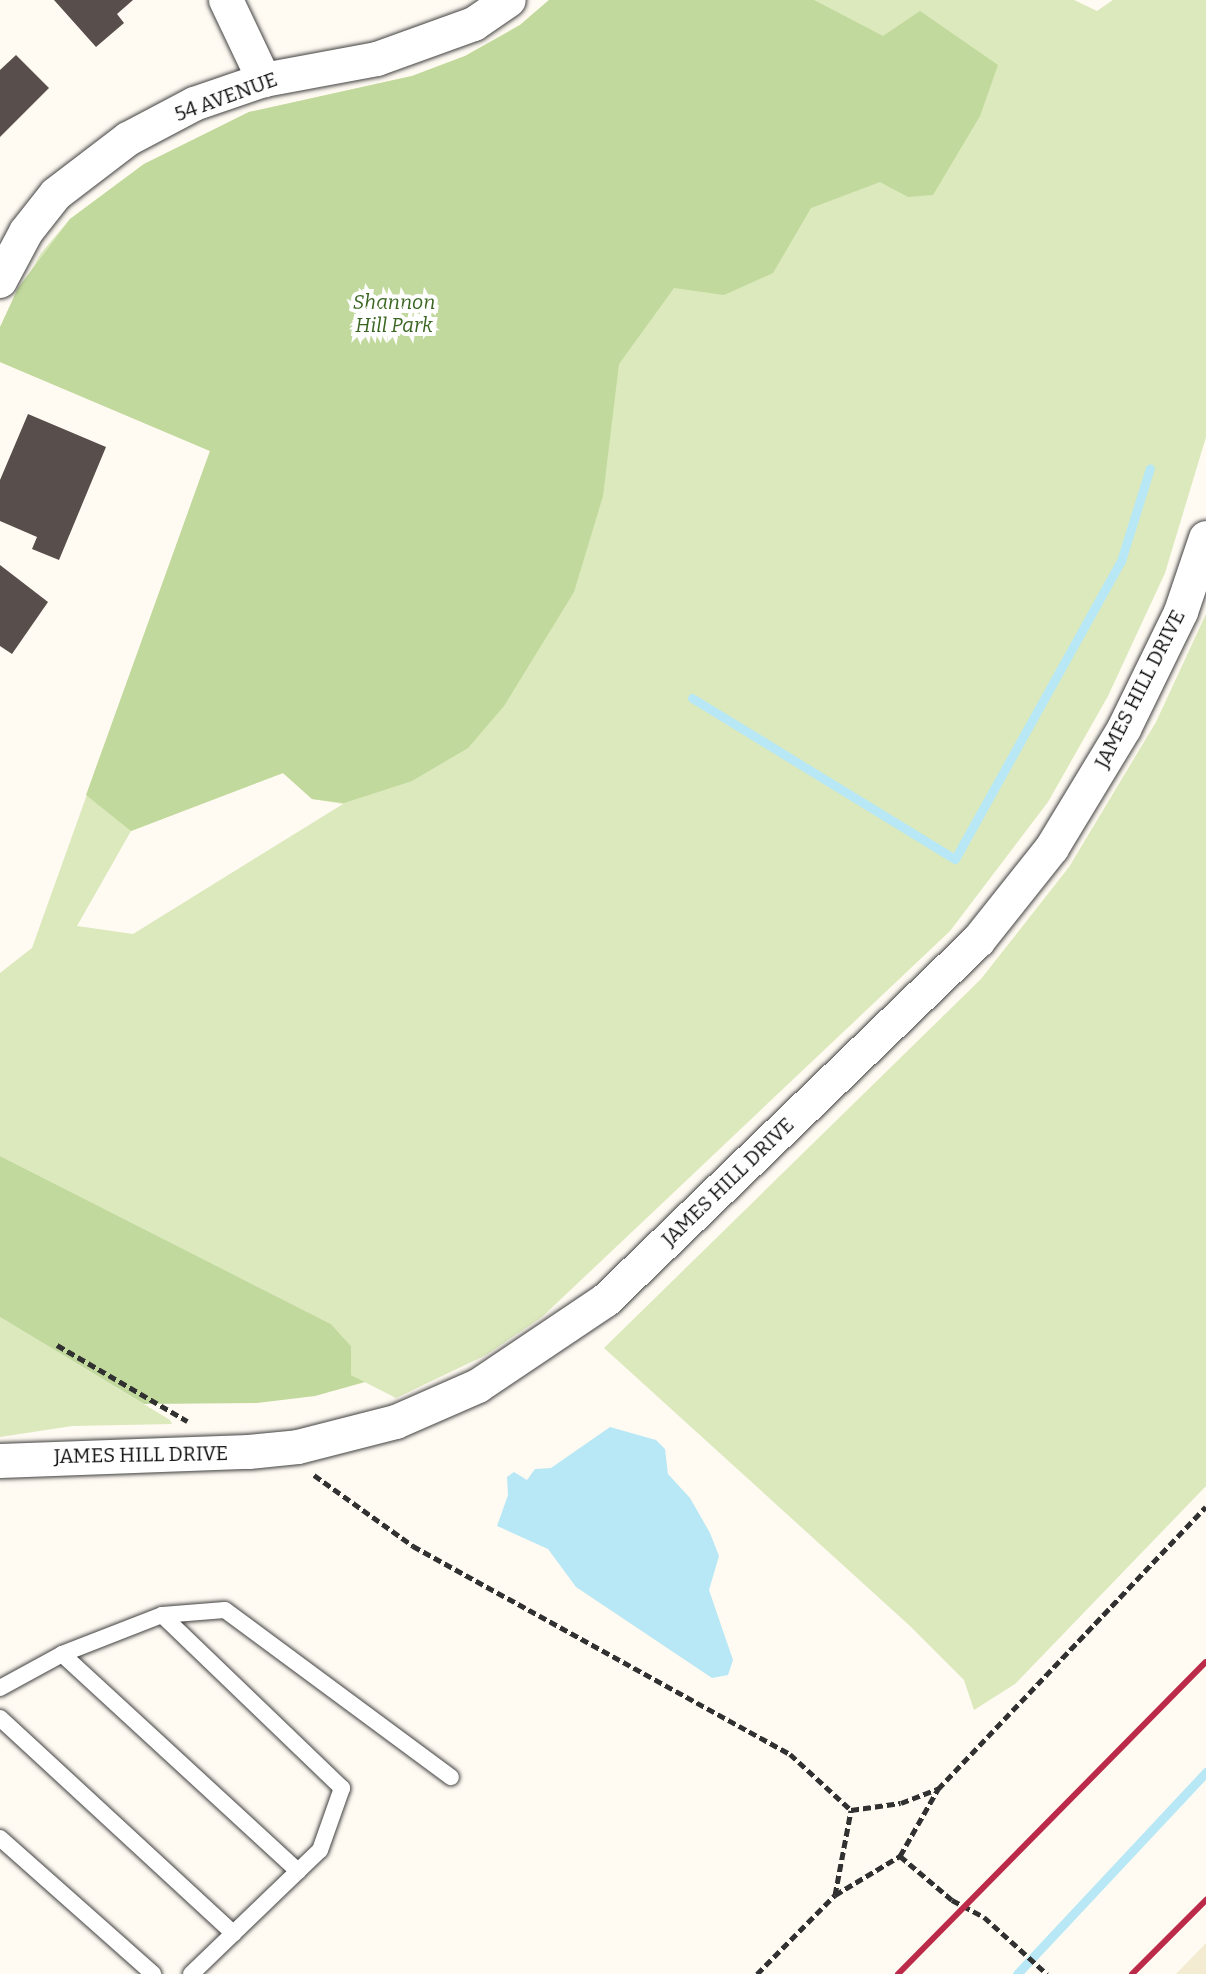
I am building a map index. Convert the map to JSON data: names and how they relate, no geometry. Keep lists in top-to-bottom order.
{
  "streets": {
    "street": ["54 AVENUE", "JAMES HILL DRIVE"]
  },
  "parks": ["Shannon Hill Park"]
}
